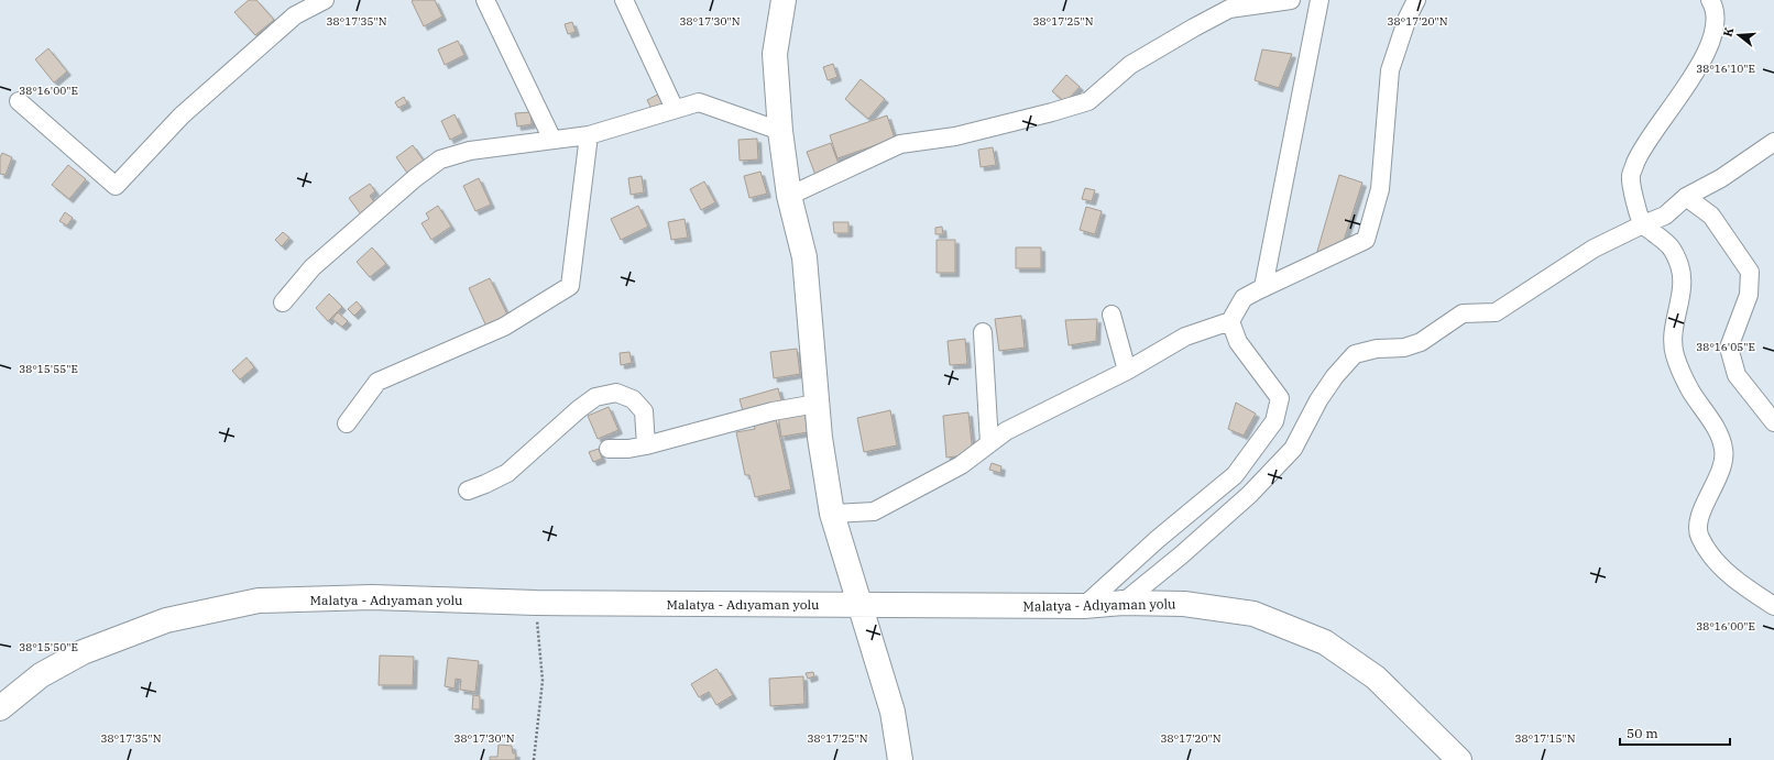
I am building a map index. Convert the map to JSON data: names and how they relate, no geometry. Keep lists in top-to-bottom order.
{
  "streets": {
    "main road": ["Malatya - Adıyaman yolu"]
  },
  "scale_bar": "50 m",
  "north": "left",
  "coordinates": [
    "38°17'35\"N",
    "38°17'30\"N",
    "38°17'25\"N",
    "38°17'20\"N",
    "38°16'10\"E",
    "38°16'00\"E",
    "38°16'05\"E",
    "38°15'55\"E",
    "38°15'50\"E",
    "38°17'15\"N"
  ]
}
